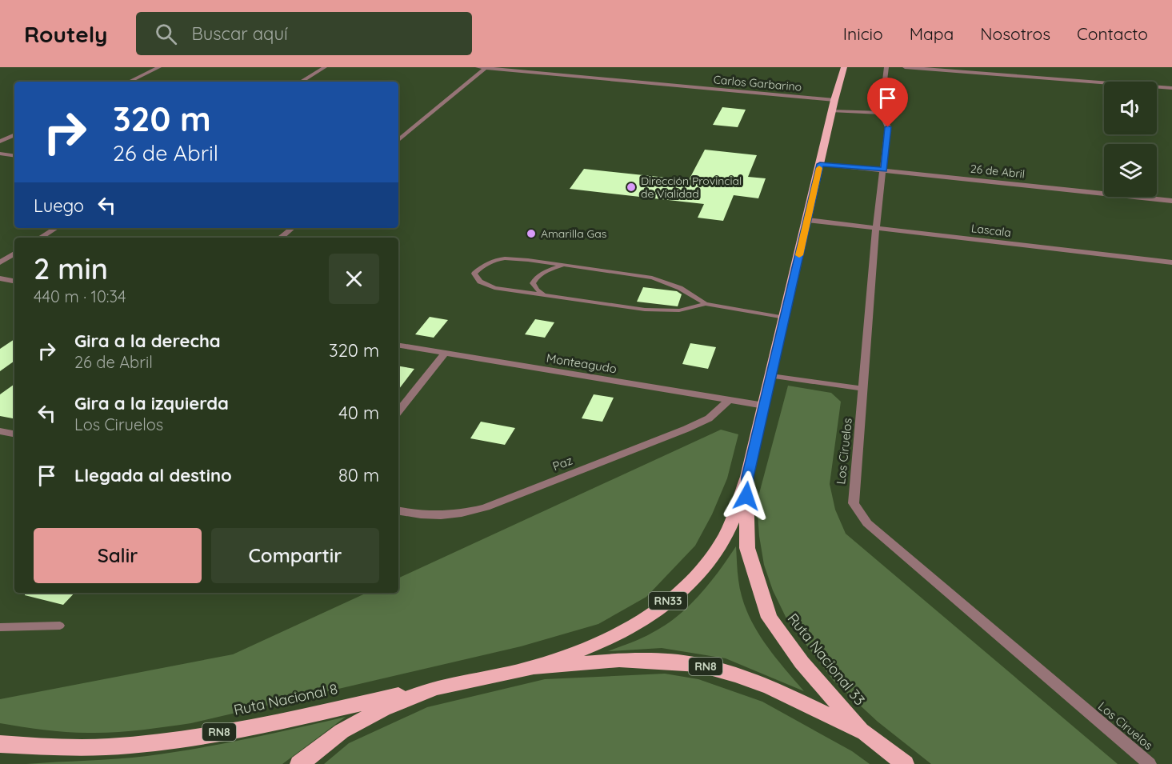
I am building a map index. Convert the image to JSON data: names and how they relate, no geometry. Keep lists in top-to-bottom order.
{
  "streets": {
    "highway": [
      "RN33",
      "Ruta Nacional 33",
      "RN8",
      "Ruta Nacional 8"
    ],
    "street": [
      "Carlos Garbarino",
      "26 de Abril",
      "Lascala",
      "Monteagudo",
      "Los Ciruelos",
      "Paz"
    ]
  },
  "crossings": [
    ["Carlos Garbarino", "RN33"],
    ["26 de Abril", "Los Ciruelos"],
    ["26 de Abril", "RN33"],
    ["Lascala", "Los Ciruelos"],
    ["Lascala", "RN33"],
    ["Monteagudo", "Paz"],
    ["Monteagudo", "RN33"],
    ["RN33", "Ruta Nacional 33"],
    ["RN33", "RN8"],
    ["Ruta Nacional 33", "RN8"],
    ["RN8", "Ruta Nacional 8"]
  ],
  "places": ["Dirección Provincial de Vialidad", "Amarilla Gas"],
  "page": {
    "header": "Routely",
    "search": "Buscar aquí",
    "nav": [
      "Inicio",
      "Mapa",
      "Nosotros",
      "Contacto"
    ],
    "turn": ["320 m", "26 de Abril"],
    "then": "Luego",
    "heading": ["2 min", "440 m · 10:34"],
    "list": [
      {
        "name": "Gira a la derecha",
        "note": "26 de Abril",
        "value": "320 m"
      },
      {
        "name": "Gira a la izquierda",
        "note": "Los Ciruelos",
        "value": "40 m"
      },
      {
        "name": "Llegada al destino",
        "value": "80 m"
      }
    ],
    "buttons": ["Salir", "Compartir"]
  }
}
